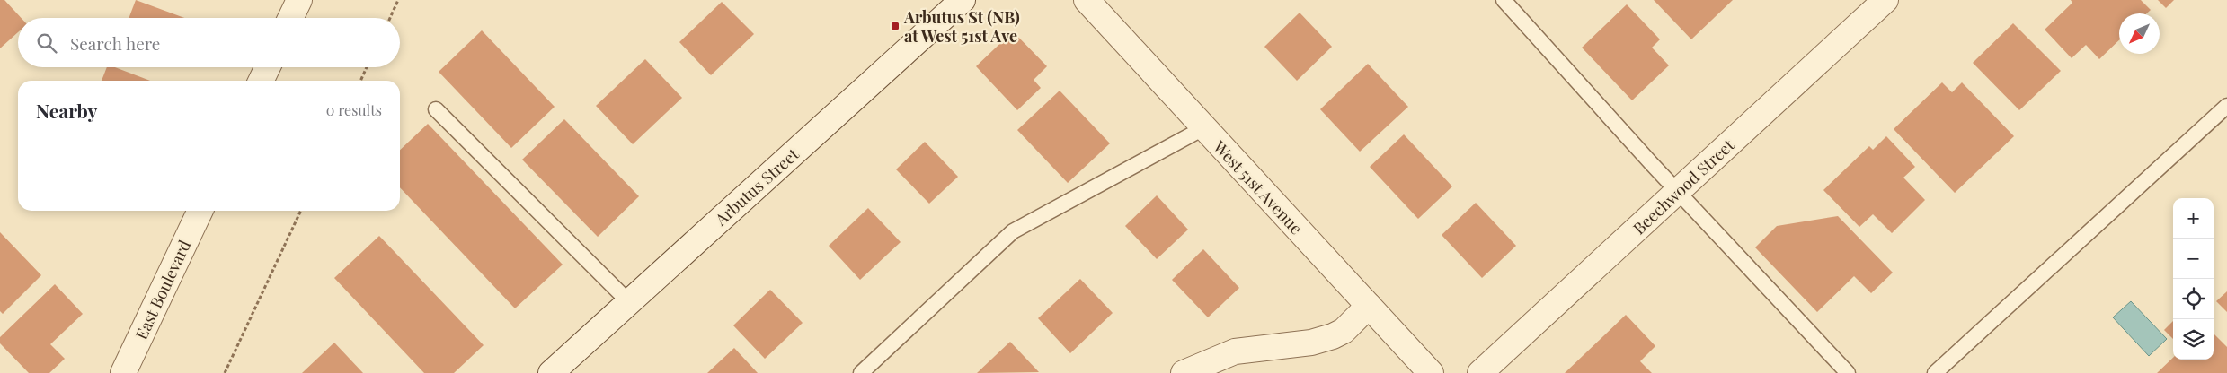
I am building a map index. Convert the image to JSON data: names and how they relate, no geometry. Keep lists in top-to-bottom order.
{
  "streets": {
    "street": [
      "Arbutus Street",
      "Beechwood Street",
      "West 51st Avenue",
      "East Boulevard"
    ]
  },
  "places": {
    "transit": ["Arbutus St (NB) at West 51st Ave"]
  },
  "north": "bottom left",
  "page": {
    "search": "Search here",
    "heading": ["Nearby", "0 results"],
    "map_buttons": ["+", "−"]
  }
}
